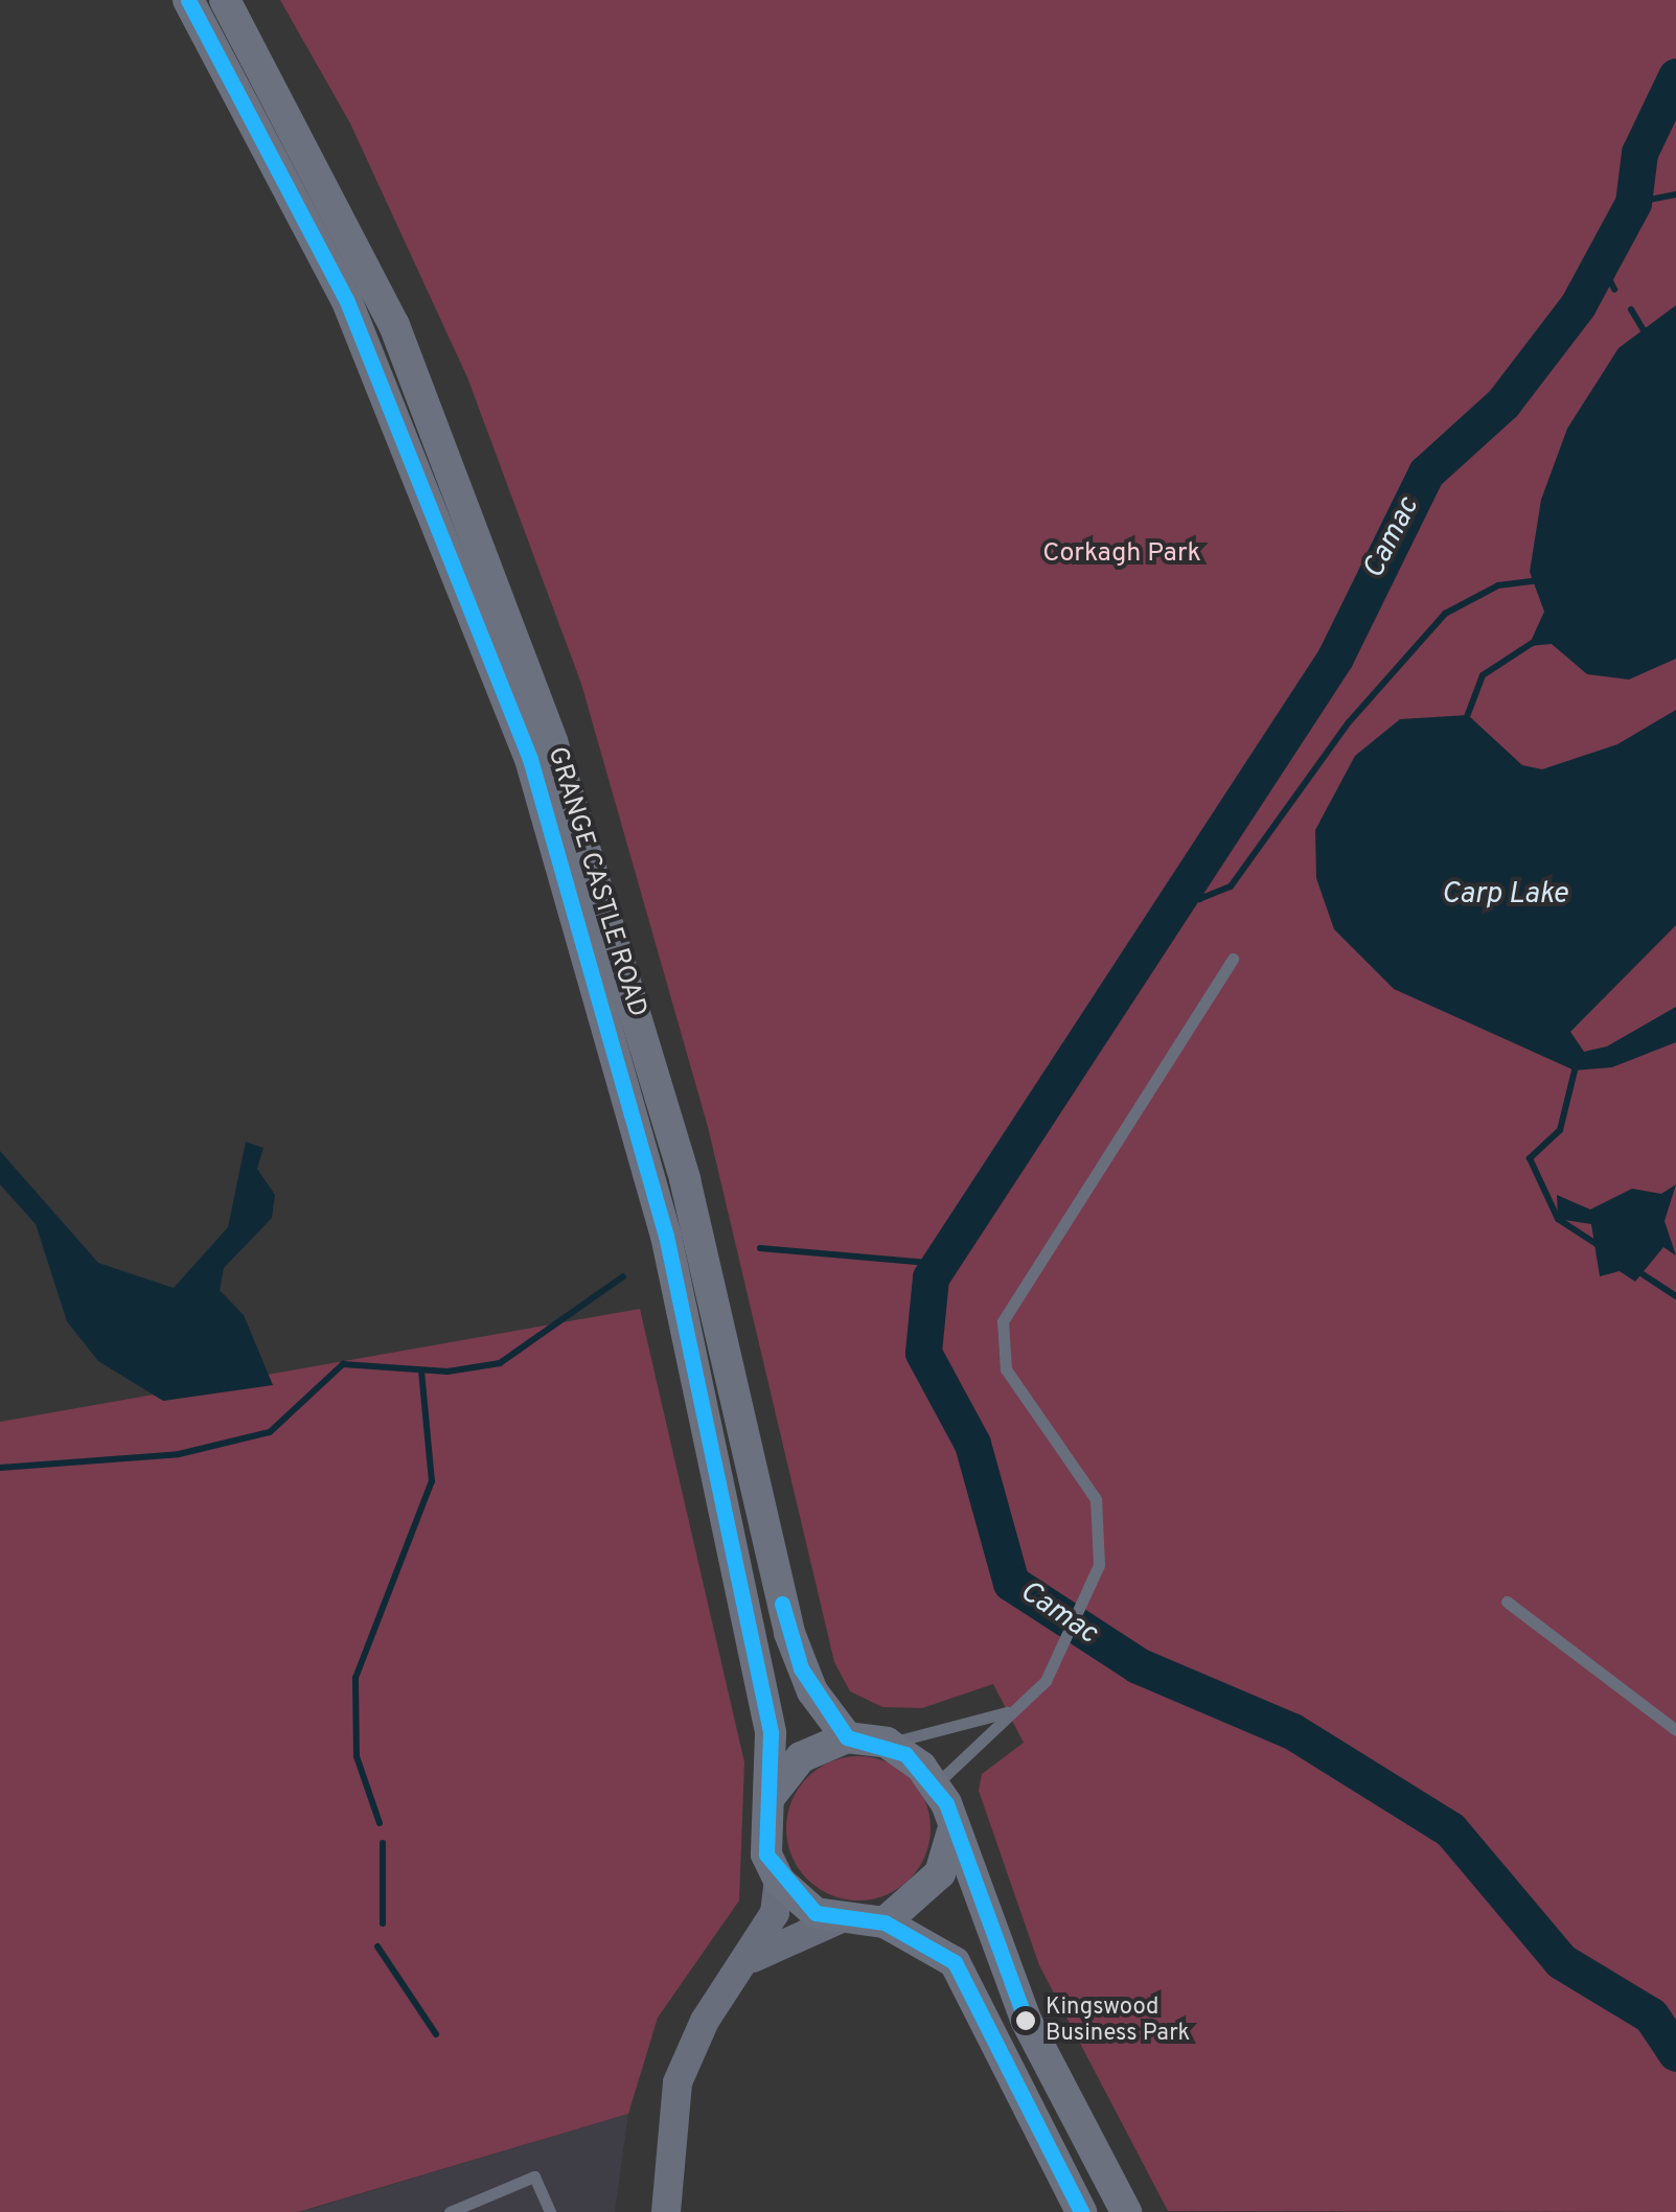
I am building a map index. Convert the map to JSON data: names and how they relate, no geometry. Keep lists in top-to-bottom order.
{
  "streets": {
    "main road": ["GRANGE CASTLE ROAD"]
  },
  "water": ["Camac", "Carp Lake"],
  "parks": ["Corkagh Park"],
  "places": ["Kingswood Business Park"]
}
